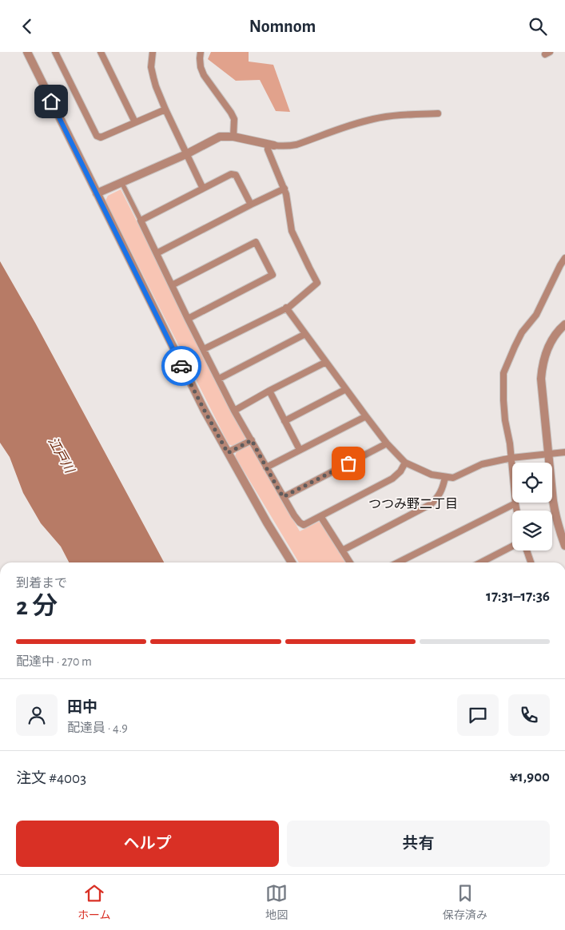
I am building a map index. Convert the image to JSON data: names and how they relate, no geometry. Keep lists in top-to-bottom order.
{
  "districts": ["つつみ野二丁目"],
  "water": ["江戸川"],
  "page": {
    "header": "Nomnom",
    "heading": ["2 分", "到着まで", "17:31–17:36"],
    "panel": [
      "田中",
      "配達員 · 4.9",
      "注文 #4003",
      "¥1,900"
    ],
    "bar": "配達中 · 270 m",
    "buttons": ["ヘルプ", "共有"],
    "tabs": ["ホーム", "地図", "保存済み"]
  }
}
